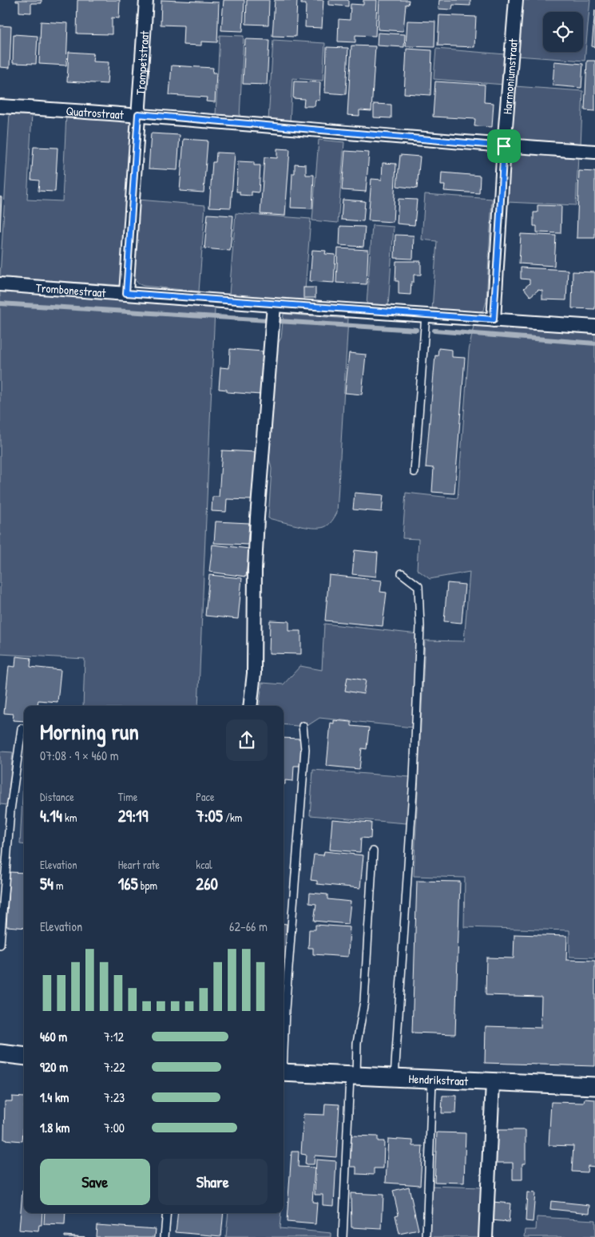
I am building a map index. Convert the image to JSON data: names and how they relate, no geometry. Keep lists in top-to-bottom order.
{
  "streets": {
    "street": [
      "Trompetstraat",
      "Harmoniumstraat",
      "Quatrostraat",
      "Trombonestraat",
      "Hendrikstraat"
    ]
  },
  "crossings": [
    ["Trompetstraat", "Quatrostraat"],
    ["Trompetstraat", "Trombonestraat"],
    ["Harmoniumstraat", "Quatrostraat"],
    ["Harmoniumstraat", "Trombonestraat"]
  ],
  "page": {
    "heading": ["Morning run", "07:08 · 9 × 460 m"],
    "stats": [
      ["Distance", "4.14 km"],
      ["Time", "29:19"],
      ["Pace", "7:05 /km"],
      ["Elevation", "54 m"],
      ["Heart rate", "165 bpm"],
      ["kcal", "260"]
    ],
    "chart": ["Elevation", "62–66 m"],
    "list": [
      {
        "name": "460 m",
        "note": "7:12"
      },
      {
        "name": "920 m",
        "note": "7:22"
      },
      {
        "name": "1.4 km",
        "note": "7:23"
      },
      {
        "name": "1.8 km",
        "note": "7:00"
      }
    ],
    "buttons": ["Save", "Share"]
  }
}
